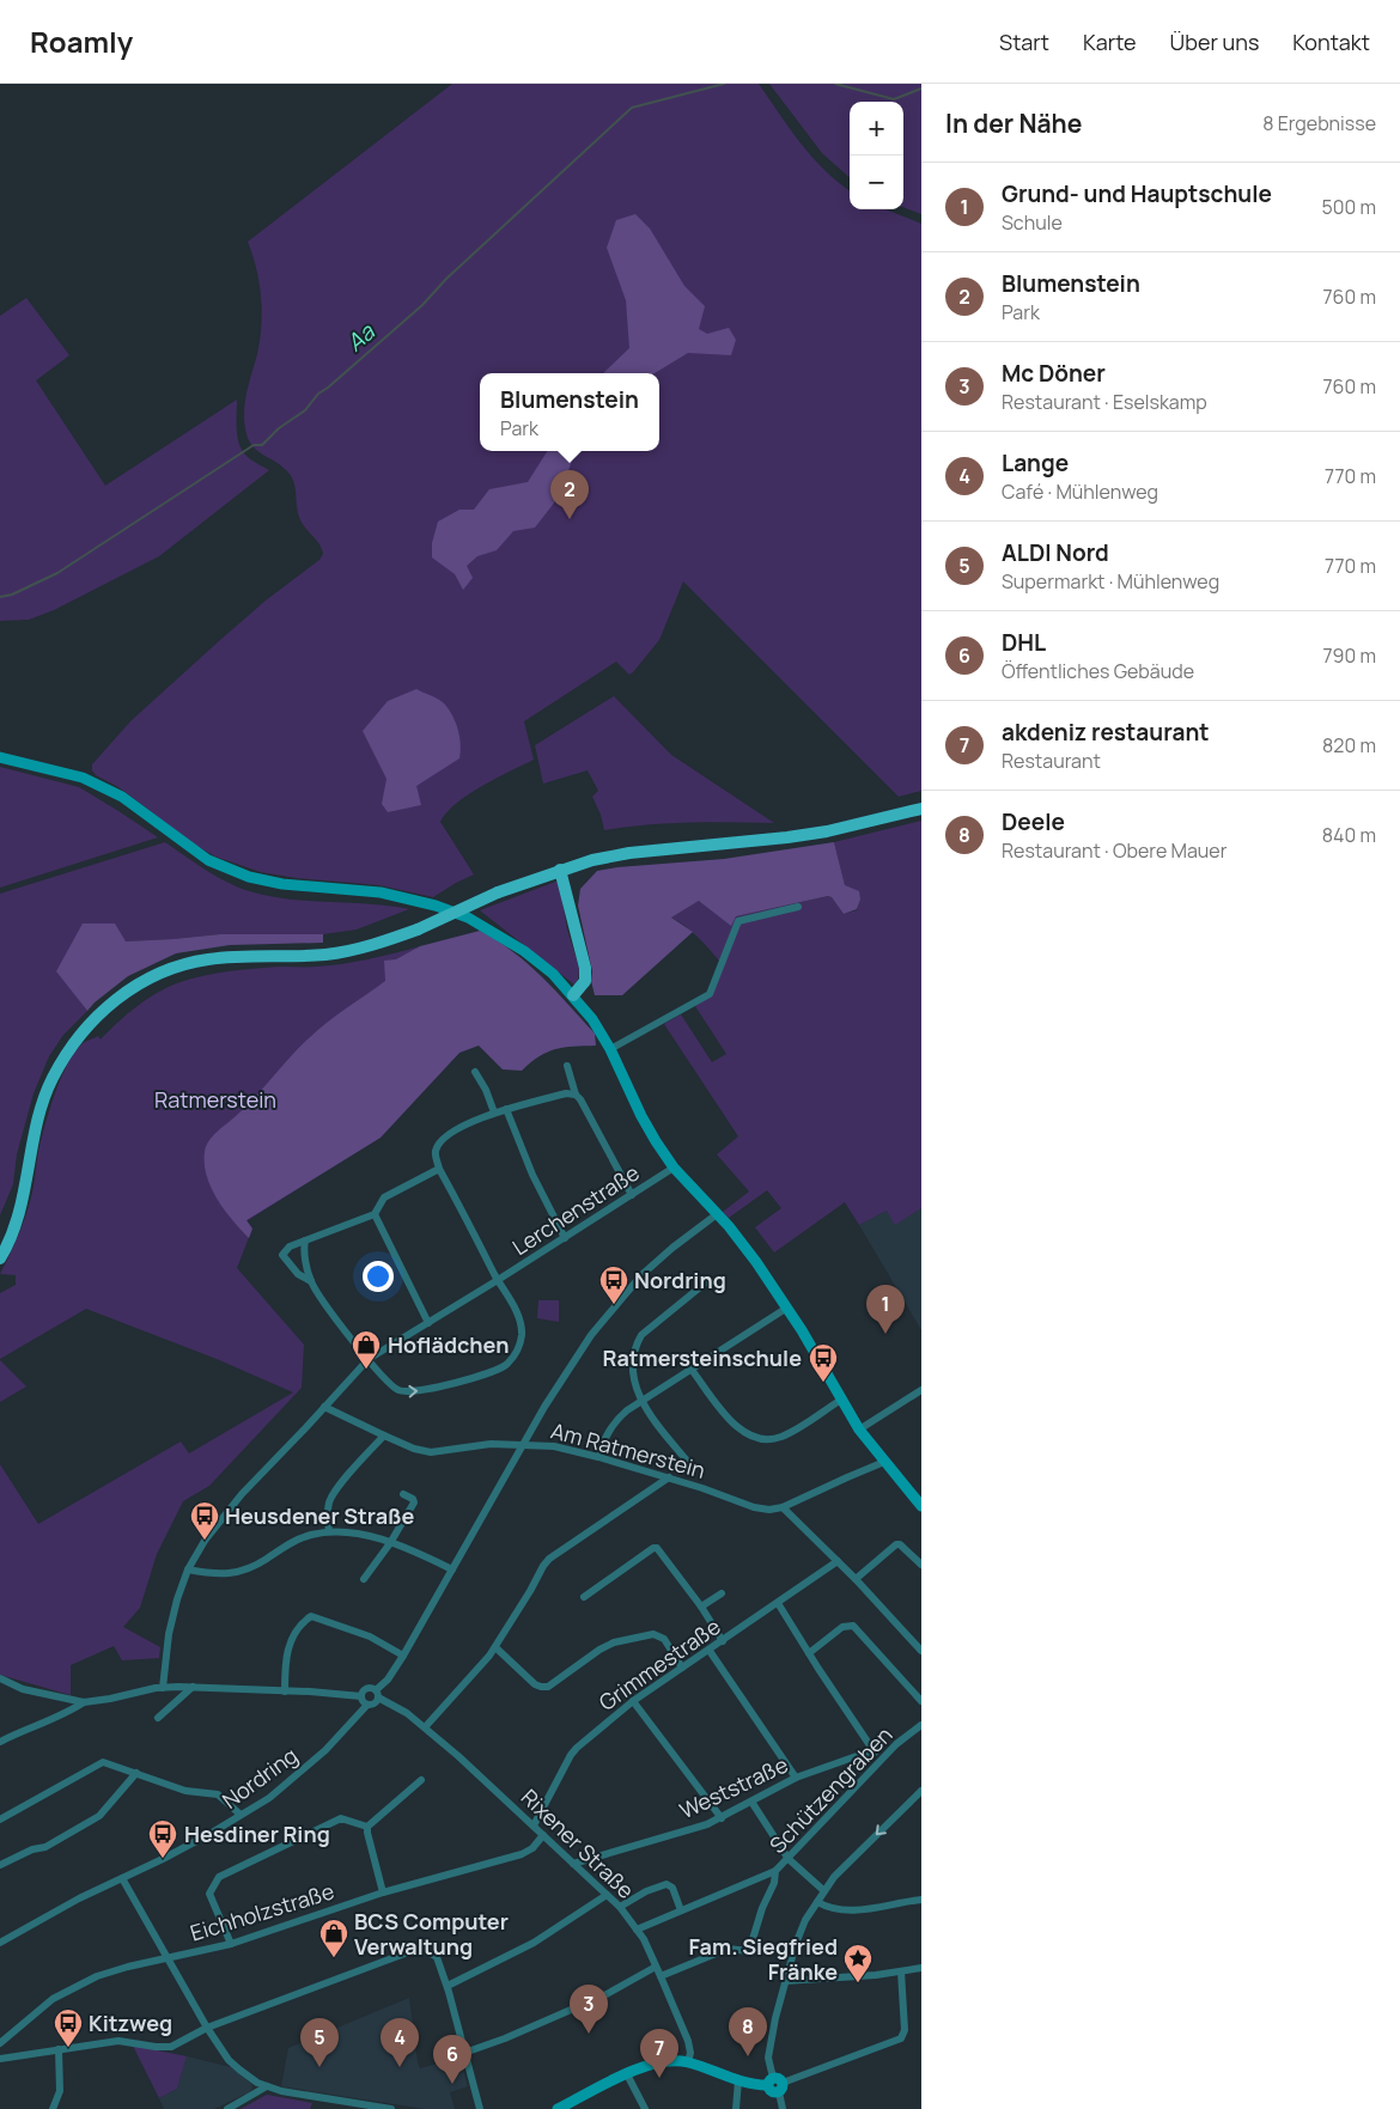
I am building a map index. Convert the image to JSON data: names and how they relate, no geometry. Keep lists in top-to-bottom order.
{
  "streets": {
    "street": [
      "Lerchenstraße",
      "Am Ratmerstein",
      "Grimmestraße",
      "Nordring",
      "Weststraße",
      "Schützengraben",
      "Rixener Straße",
      "Eichholzstraße"
    ]
  },
  "crossings": [
    ["Lerchenstraße", "Am Ratmerstein"],
    ["Grimmestraße", "Rixener Straße"],
    ["Nordring", "Rixener Straße"],
    ["Weststraße", "Rixener Straße"],
    ["Schützengraben", "Rixener Straße"],
    ["Rixener Straße", "Eichholzstraße"]
  ],
  "water": ["Aa"],
  "parks": ["Ratmerstein"],
  "places": {
    "bus stop": [
      "Nordring",
      "Ratmersteinschule",
      "Heusdener Straße",
      "Hesdiner Ring",
      "Kitzweg"
    ],
    "shop": ["Hoflädchen", "BCS Computer Verwaltung"],
    "place": ["Fam. Siegfried Fränke"]
  },
  "page": {
    "header": "Roamly",
    "nav": [
      "Start",
      "Karte",
      "Über uns",
      "Kontakt"
    ],
    "heading": ["In der Nähe", "8 Ergebnisse"],
    "map_buttons": ["+", "−"],
    "list": [
      {
        "mark": "1",
        "name": "Grund- und Hauptschule",
        "note": "Schule",
        "value": "500 m"
      },
      {
        "mark": "2",
        "name": "Blumenstein",
        "note": "Park",
        "value": "760 m"
      },
      {
        "mark": "3",
        "name": "Mc Döner",
        "note": "Restaurant · Eselskamp",
        "value": "760 m"
      },
      {
        "mark": "4",
        "name": "Lange",
        "note": "Café · Mühlenweg",
        "value": "770 m"
      },
      {
        "mark": "5",
        "name": "ALDI Nord",
        "note": "Supermarkt · Mühlenweg",
        "value": "770 m"
      },
      {
        "mark": "6",
        "name": "DHL",
        "note": "Öffentliches Gebäude",
        "value": "790 m"
      },
      {
        "mark": "7",
        "name": "akdeniz restaurant",
        "note": "Restaurant",
        "value": "820 m"
      },
      {
        "mark": "8",
        "name": "Deele",
        "note": "Restaurant · Obere Mauer",
        "value": "840 m"
      }
    ],
    "popup": ["Blumenstein", "Park"],
    "pins": [
      "2",
      "1",
      "3",
      "8",
      "4",
      "5",
      "7",
      "6"
    ]
  }
}
